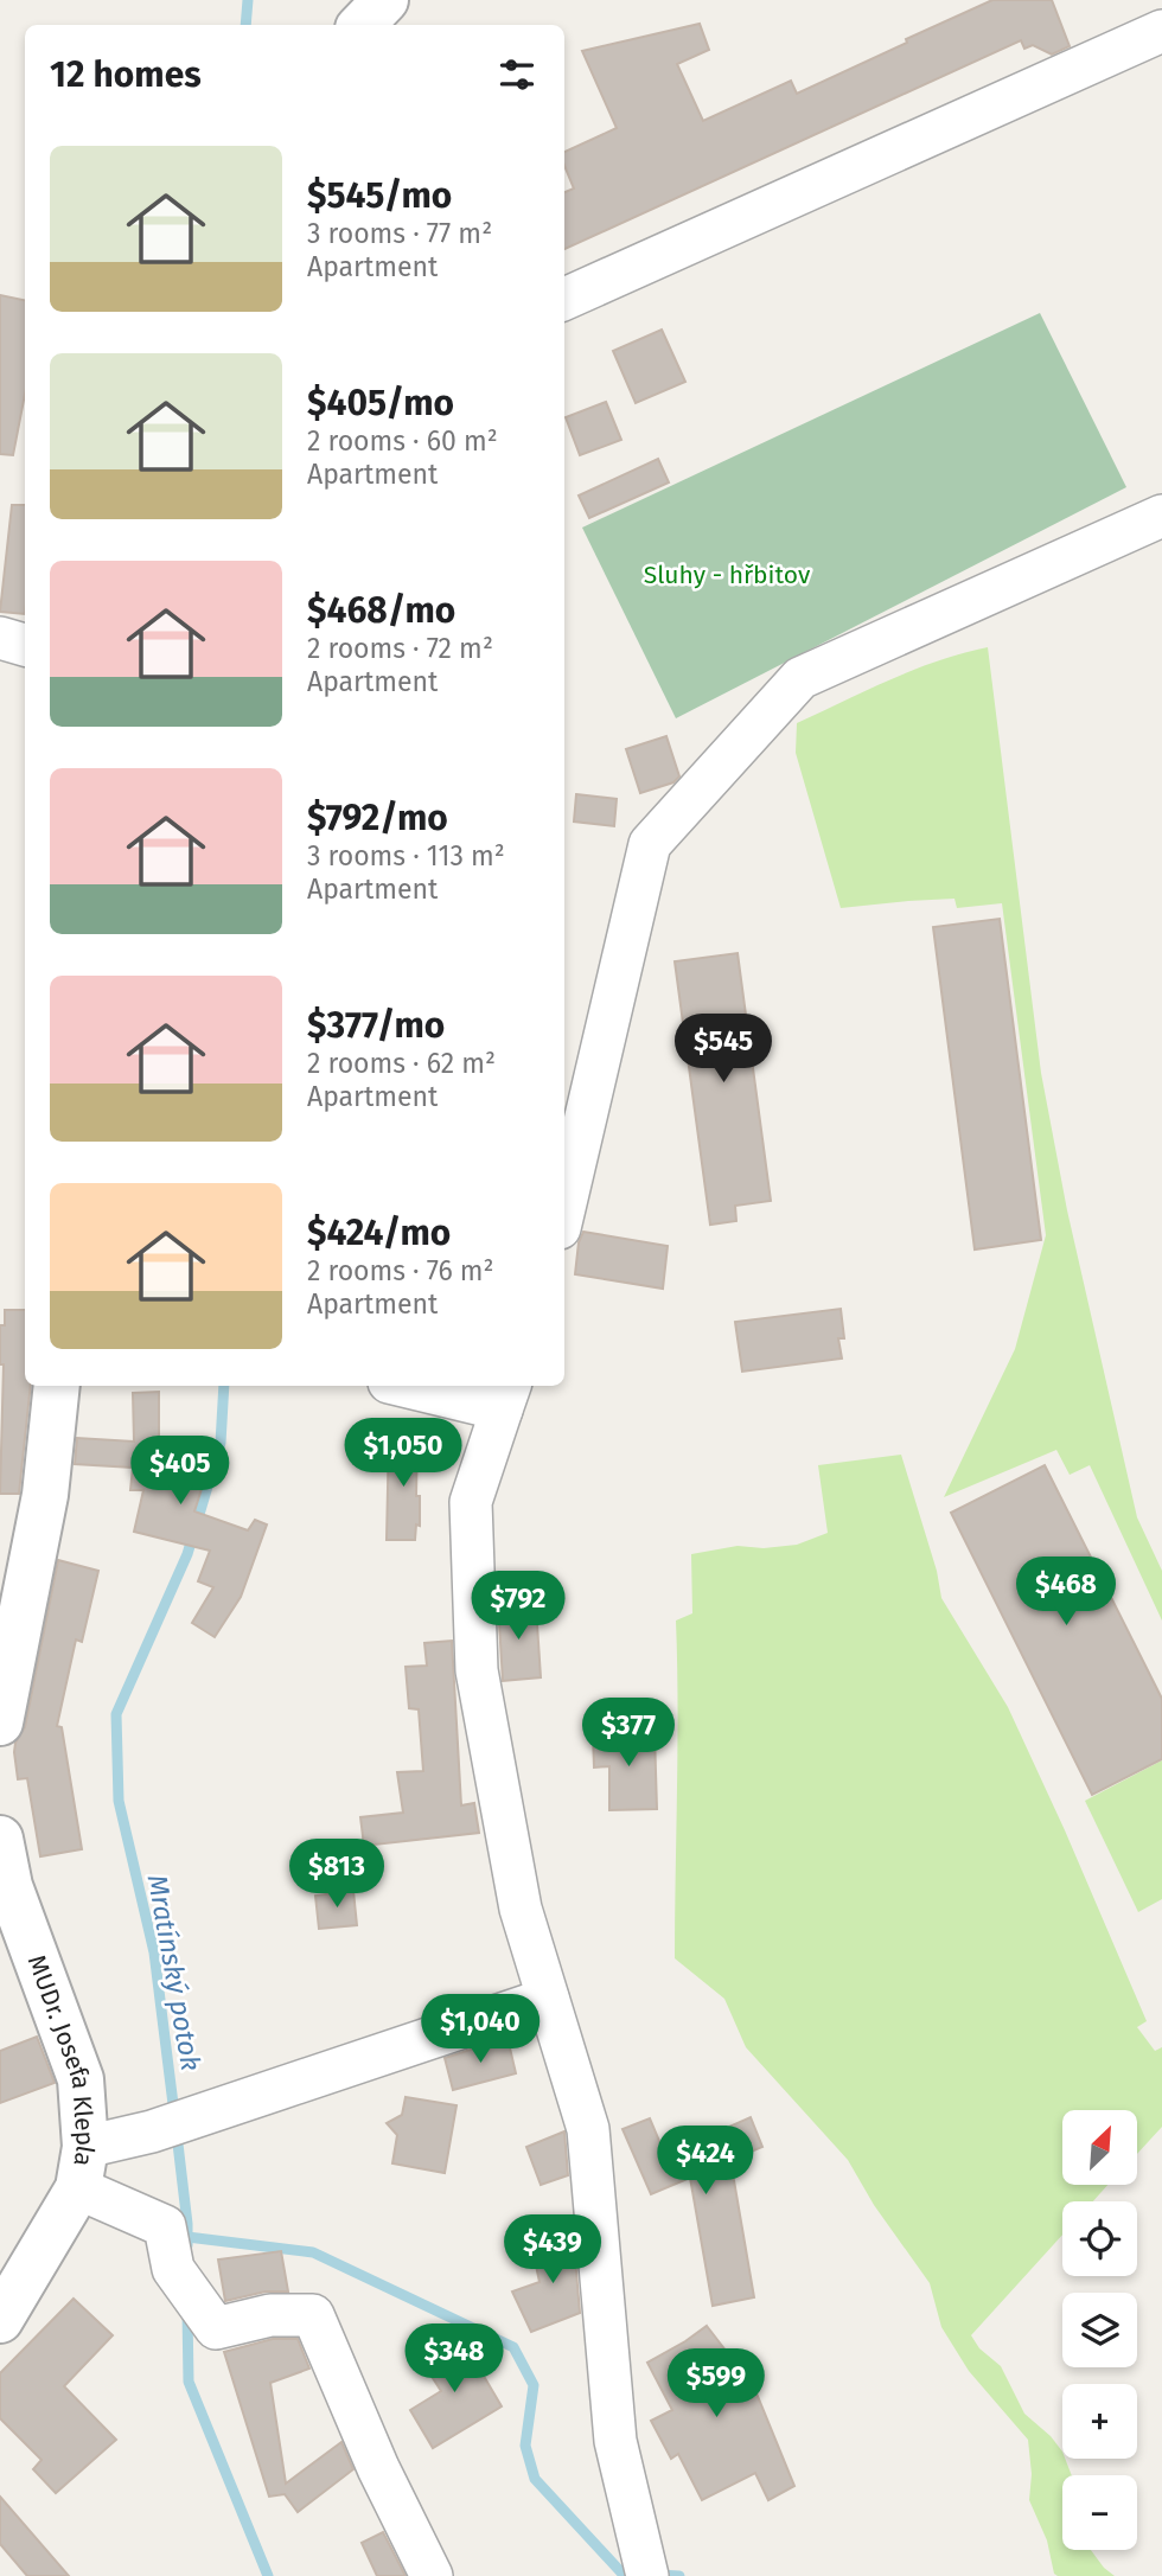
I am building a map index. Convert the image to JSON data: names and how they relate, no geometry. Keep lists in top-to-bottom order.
{
  "streets": {
    "street": ["MUDr. Josefa Klepla"]
  },
  "water": ["Mratínský potok"],
  "parks": ["Sluhy - hřbitov"],
  "north": "top right",
  "page": {
    "heading": "12 homes",
    "list": [
      {
        "name": "$545/mo",
        "note": "3 rooms · 77 m² · Apartment"
      },
      {
        "name": "$405/mo",
        "note": "2 rooms · 60 m² · Apartment"
      },
      {
        "name": "$468/mo",
        "note": "2 rooms · 72 m² · Apartment"
      },
      {
        "name": "$792/mo",
        "note": "3 rooms · 113 m² · Apartment"
      },
      {
        "name": "$377/mo",
        "note": "2 rooms · 62 m² · Apartment"
      },
      {
        "name": "$424/mo",
        "note": "2 rooms · 76 m² · Apartment"
      }
    ],
    "price": [
      "$545",
      "$1,050",
      "$405",
      "$468",
      "$792",
      "$377",
      "$813",
      "$1,040",
      "$424",
      "$439",
      "$348",
      "$599"
    ],
    "map_buttons": ["+", "−"]
  }
}
